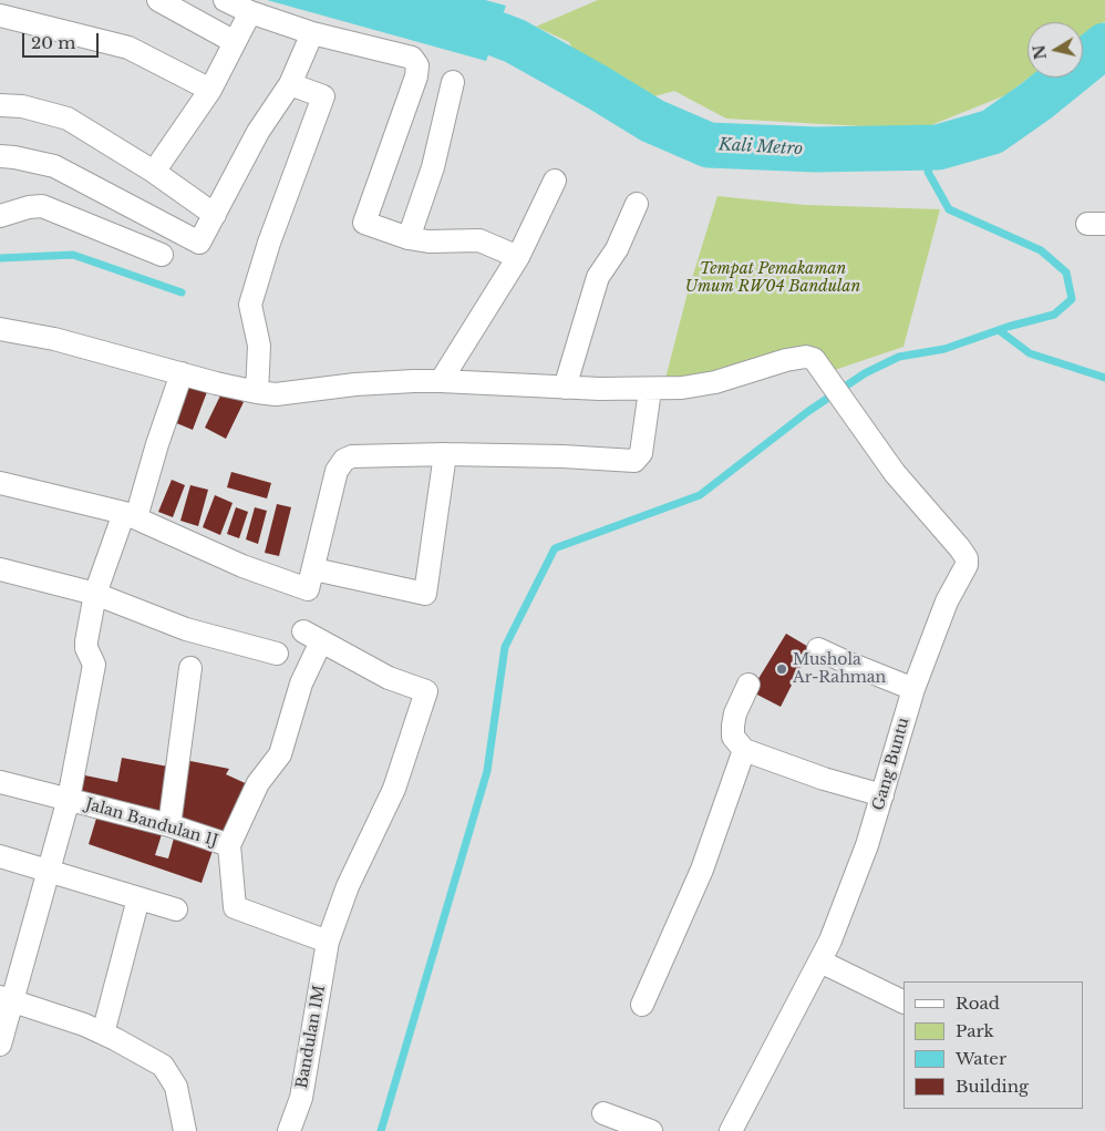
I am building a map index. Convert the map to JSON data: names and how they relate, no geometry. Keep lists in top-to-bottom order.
{
  "streets": {
    "street": ["Gang Buntu", "Jalan Bandulan 1J", "Bandulan 1M"]
  },
  "crossings": [
    ["Jalan Bandulan 1J", "Bandulan 1M"]
  ],
  "water": ["Kali Metro"],
  "parks": ["Tempat Pemakaman Umum RW04 Bandulan"],
  "places": ["Mushola Ar-Rahman"],
  "legend": [
    "Road",
    "Park",
    "Water",
    "Building"
  ],
  "scale_bar": "20 m",
  "north": "left"
}
